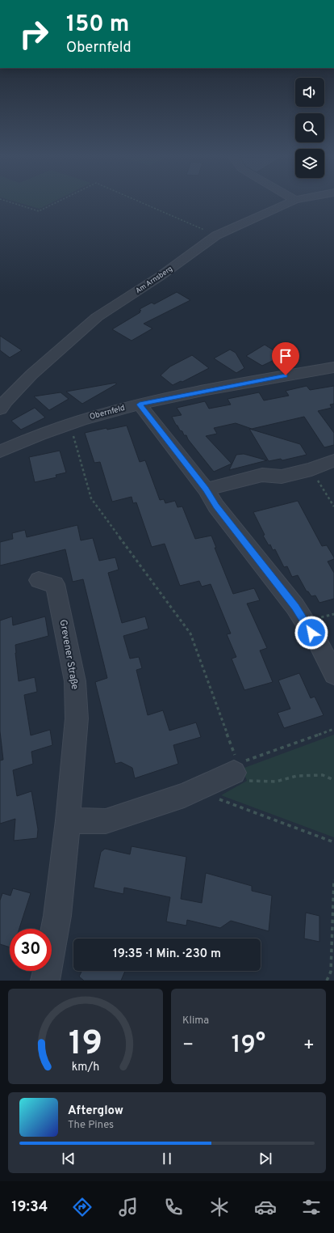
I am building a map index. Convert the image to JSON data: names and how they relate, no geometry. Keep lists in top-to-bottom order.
{
  "streets": {
    "street": ["Am Arnsberg", "Obernfeld", "Grevener Straße"]
  },
  "page": {
    "turn": ["150 m", "Obernfeld"],
    "limit": "30",
    "trip": "19:35 · 1 Min. · 230 m",
    "tile": "Klima",
    "heat": ["−", "19°", "+"],
    "song": ["Afterglow", "The Pines"],
    "tabs": "19:34",
    "gauge": ["19", "km/h"]
  }
}
